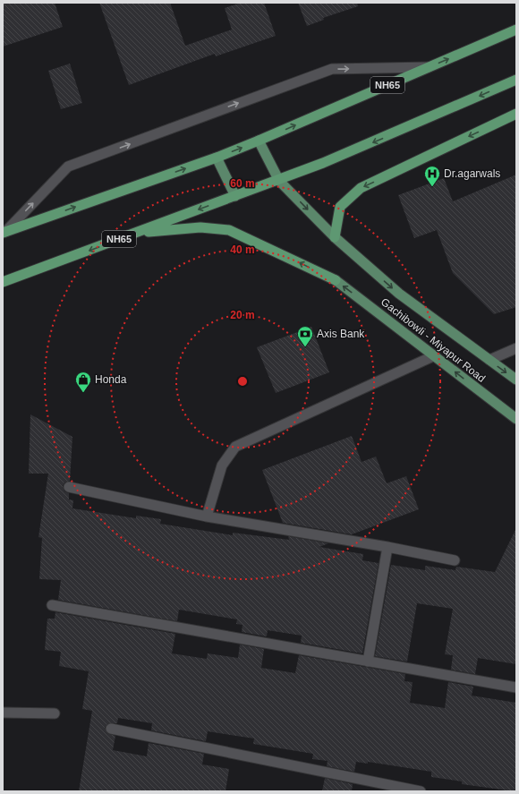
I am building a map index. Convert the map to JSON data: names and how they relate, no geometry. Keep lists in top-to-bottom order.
{
  "streets": {
    "highway": ["NH65"],
    "main road": ["Gachibowli - Miyapur Road"]
  },
  "places": {
    "hospital": ["Dr.agarwals"],
    "bank": ["Axis Bank"],
    "shop": ["Honda"]
  },
  "rings": ["60 m", "40 m", "20 m"]
}
